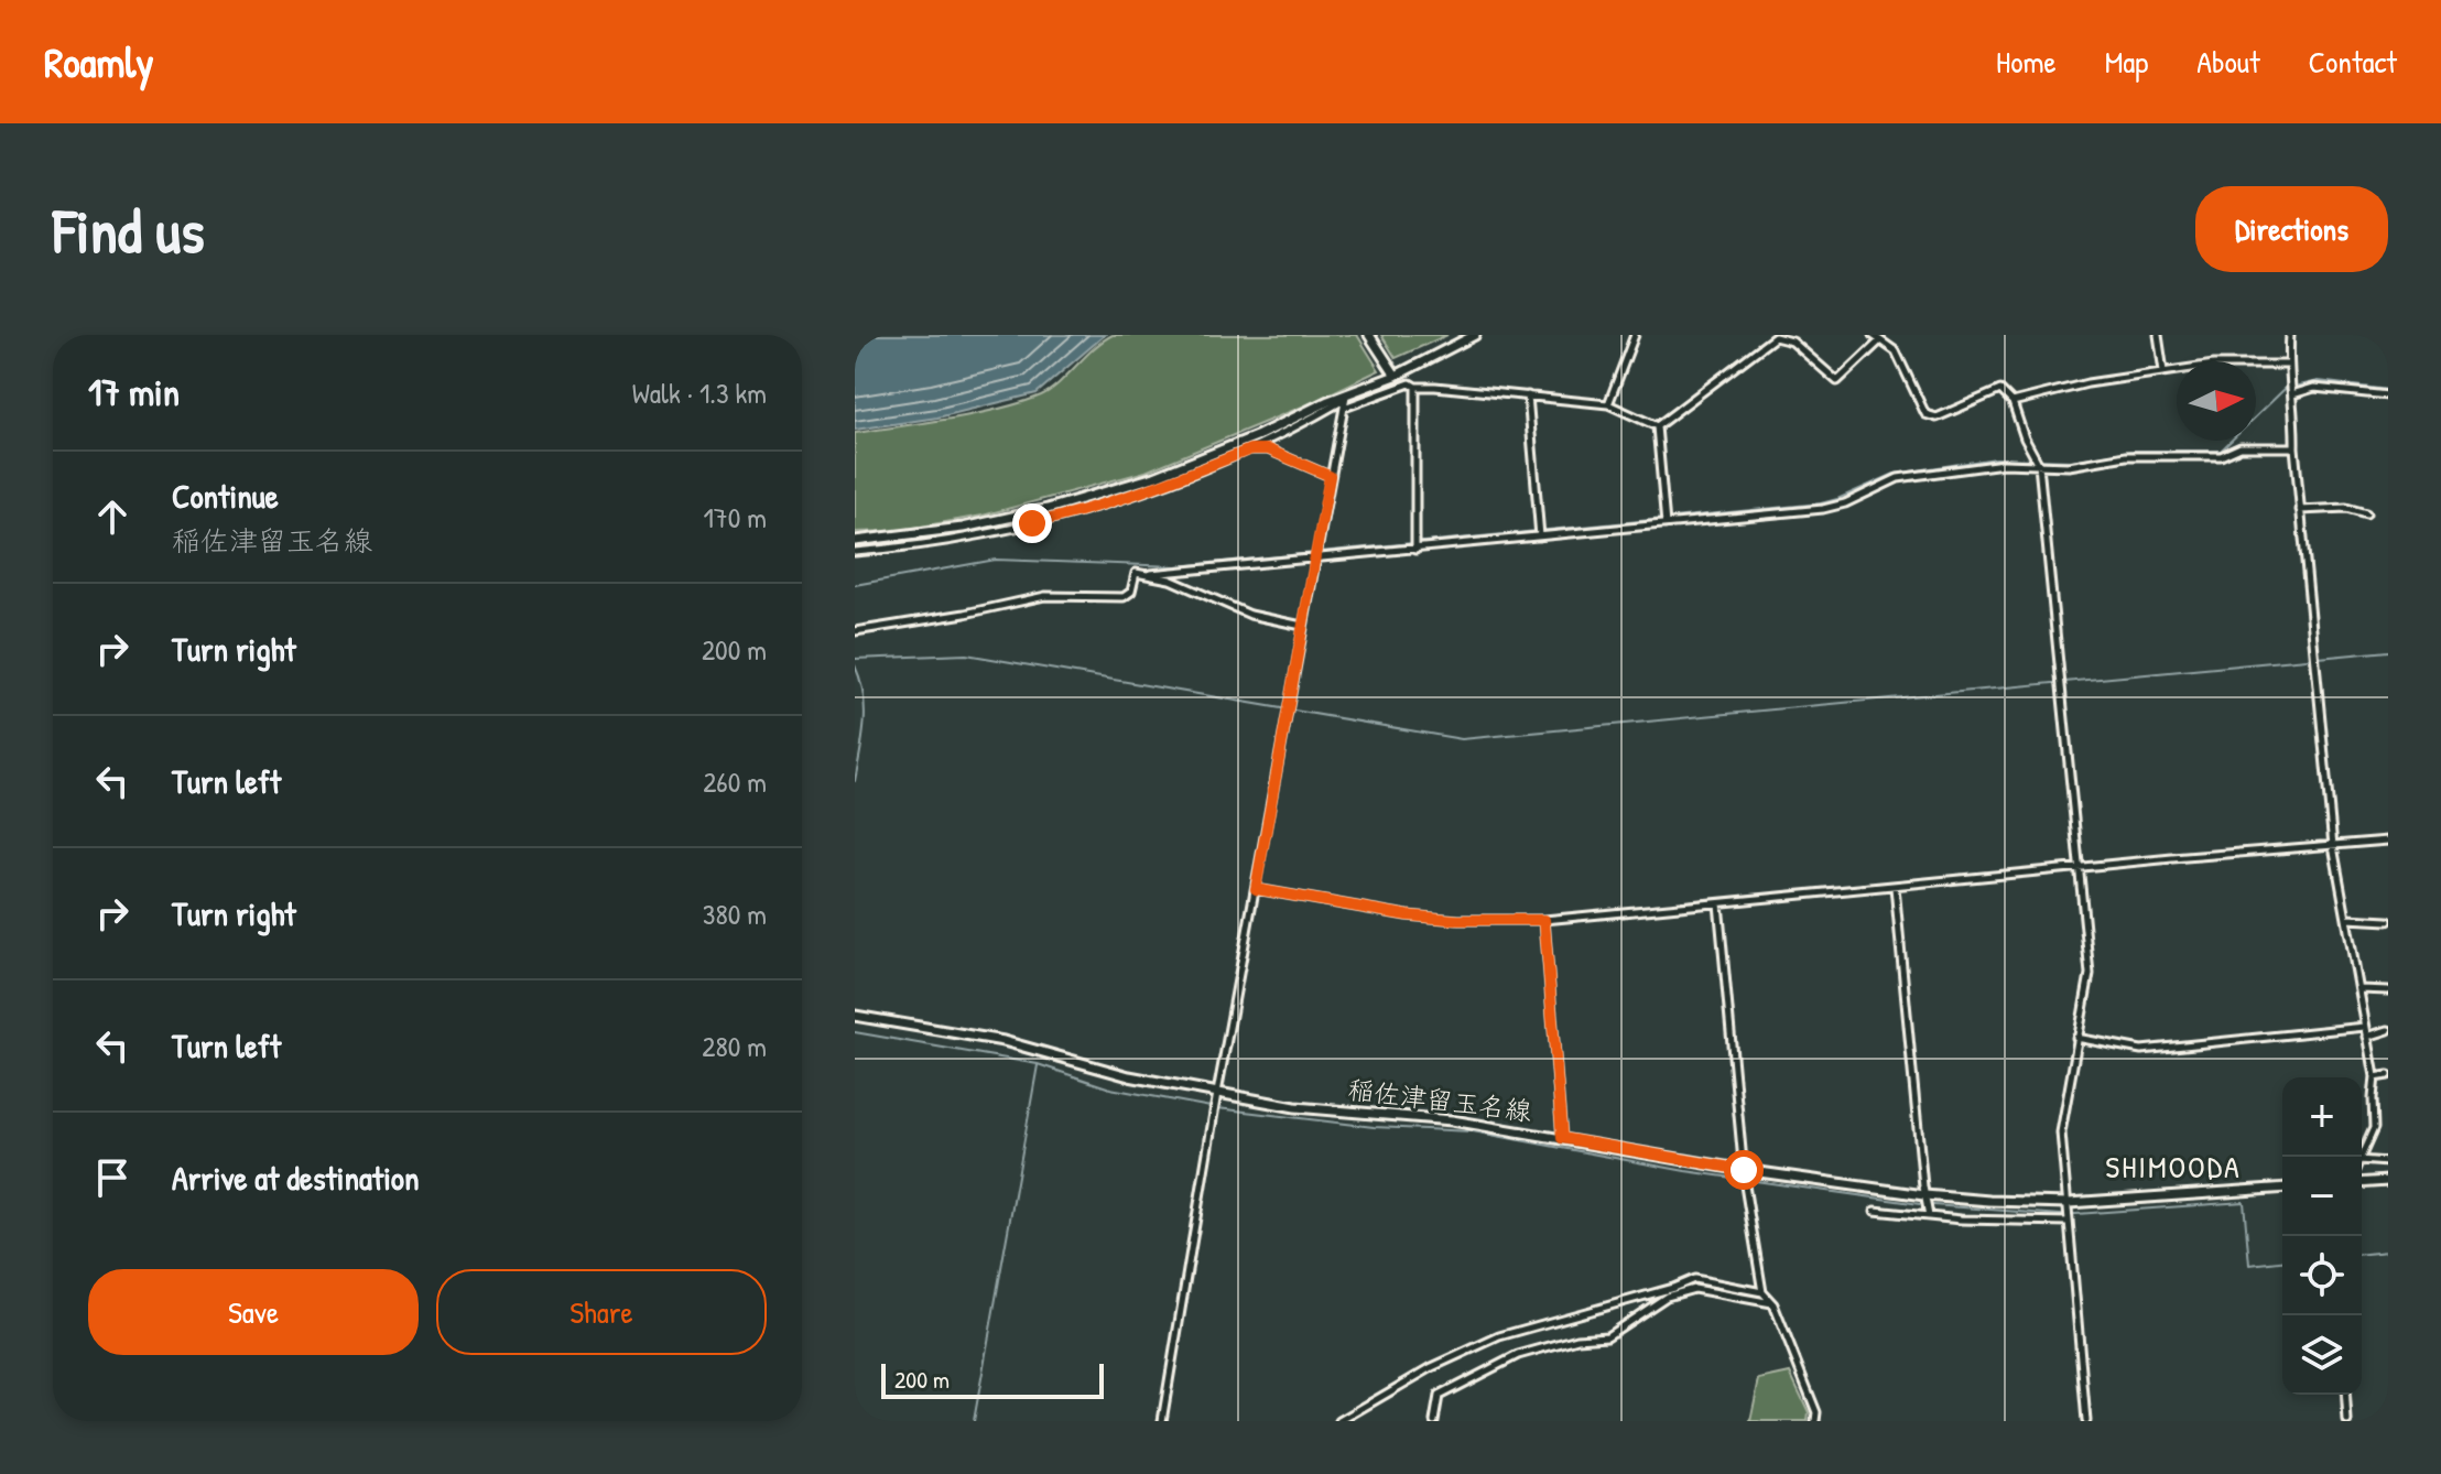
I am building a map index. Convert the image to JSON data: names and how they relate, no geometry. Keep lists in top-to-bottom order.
{
  "streets": {
    "main road": ["稲佐津留玉名線"]
  },
  "districts": ["SHIMOODA"],
  "scale_bar": "200 m",
  "north": "right",
  "page": {
    "header": "Roamly",
    "nav": [
      "Home",
      "Map",
      "About",
      "Contact"
    ],
    "buttons": [
      "Directions",
      ["Save", "Share"]
    ],
    "title": "Find us",
    "heading": ["17 min", "Walk · 1.3 km"],
    "list": [
      ["Continue", "稲佐津留玉名線", "170 m"],
      ["Turn right", "200 m"],
      ["Turn left", "260 m"],
      ["Turn right", "380 m"],
      ["Turn left", "280 m"],
      "Arrive at destination"
    ],
    "map_buttons": ["+", "−"],
    "scale": "200 m"
  }
}
